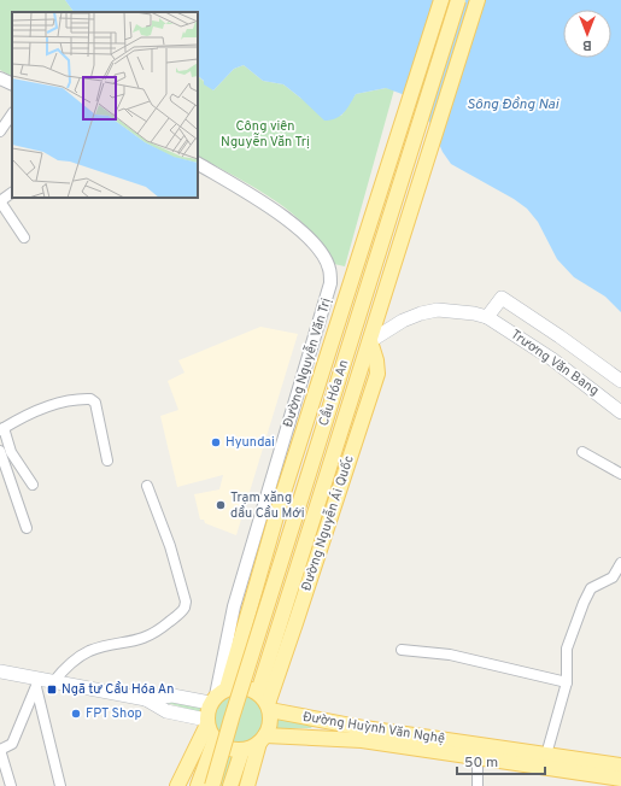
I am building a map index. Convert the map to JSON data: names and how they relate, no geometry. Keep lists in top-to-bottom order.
{
  "streets": {
    "main road": [
      "Trương Văn Bang",
      "Cầu Hóa An",
      "Đường Nguyễn Ái Quốc",
      "Đường Huỳnh Văn Nghệ"
    ],
    "street": ["Đường Nguyễn Văn Trị"]
  },
  "crossings": [
    ["Đường Nguyễn Văn Trị", "Đường Nguyễn Ái Quốc"],
    ["Đường Nguyễn Văn Trị", "Đường Huỳnh Văn Nghệ"],
    ["Đường Nguyễn Ái Quốc", "Đường Huỳnh Văn Nghệ"]
  ],
  "water": ["Sông Đồng Nai"],
  "parks": ["Công viên Nguyễn Văn Trị"],
  "places": {
    "other": ["Hyundai", "Trạm xăng dầu Cầu Mới", "FPT Shop"],
    "transit": ["Ngã tư Cầu Hóa An"]
  },
  "scale_bar": "50 m",
  "north": "bottom"
}
